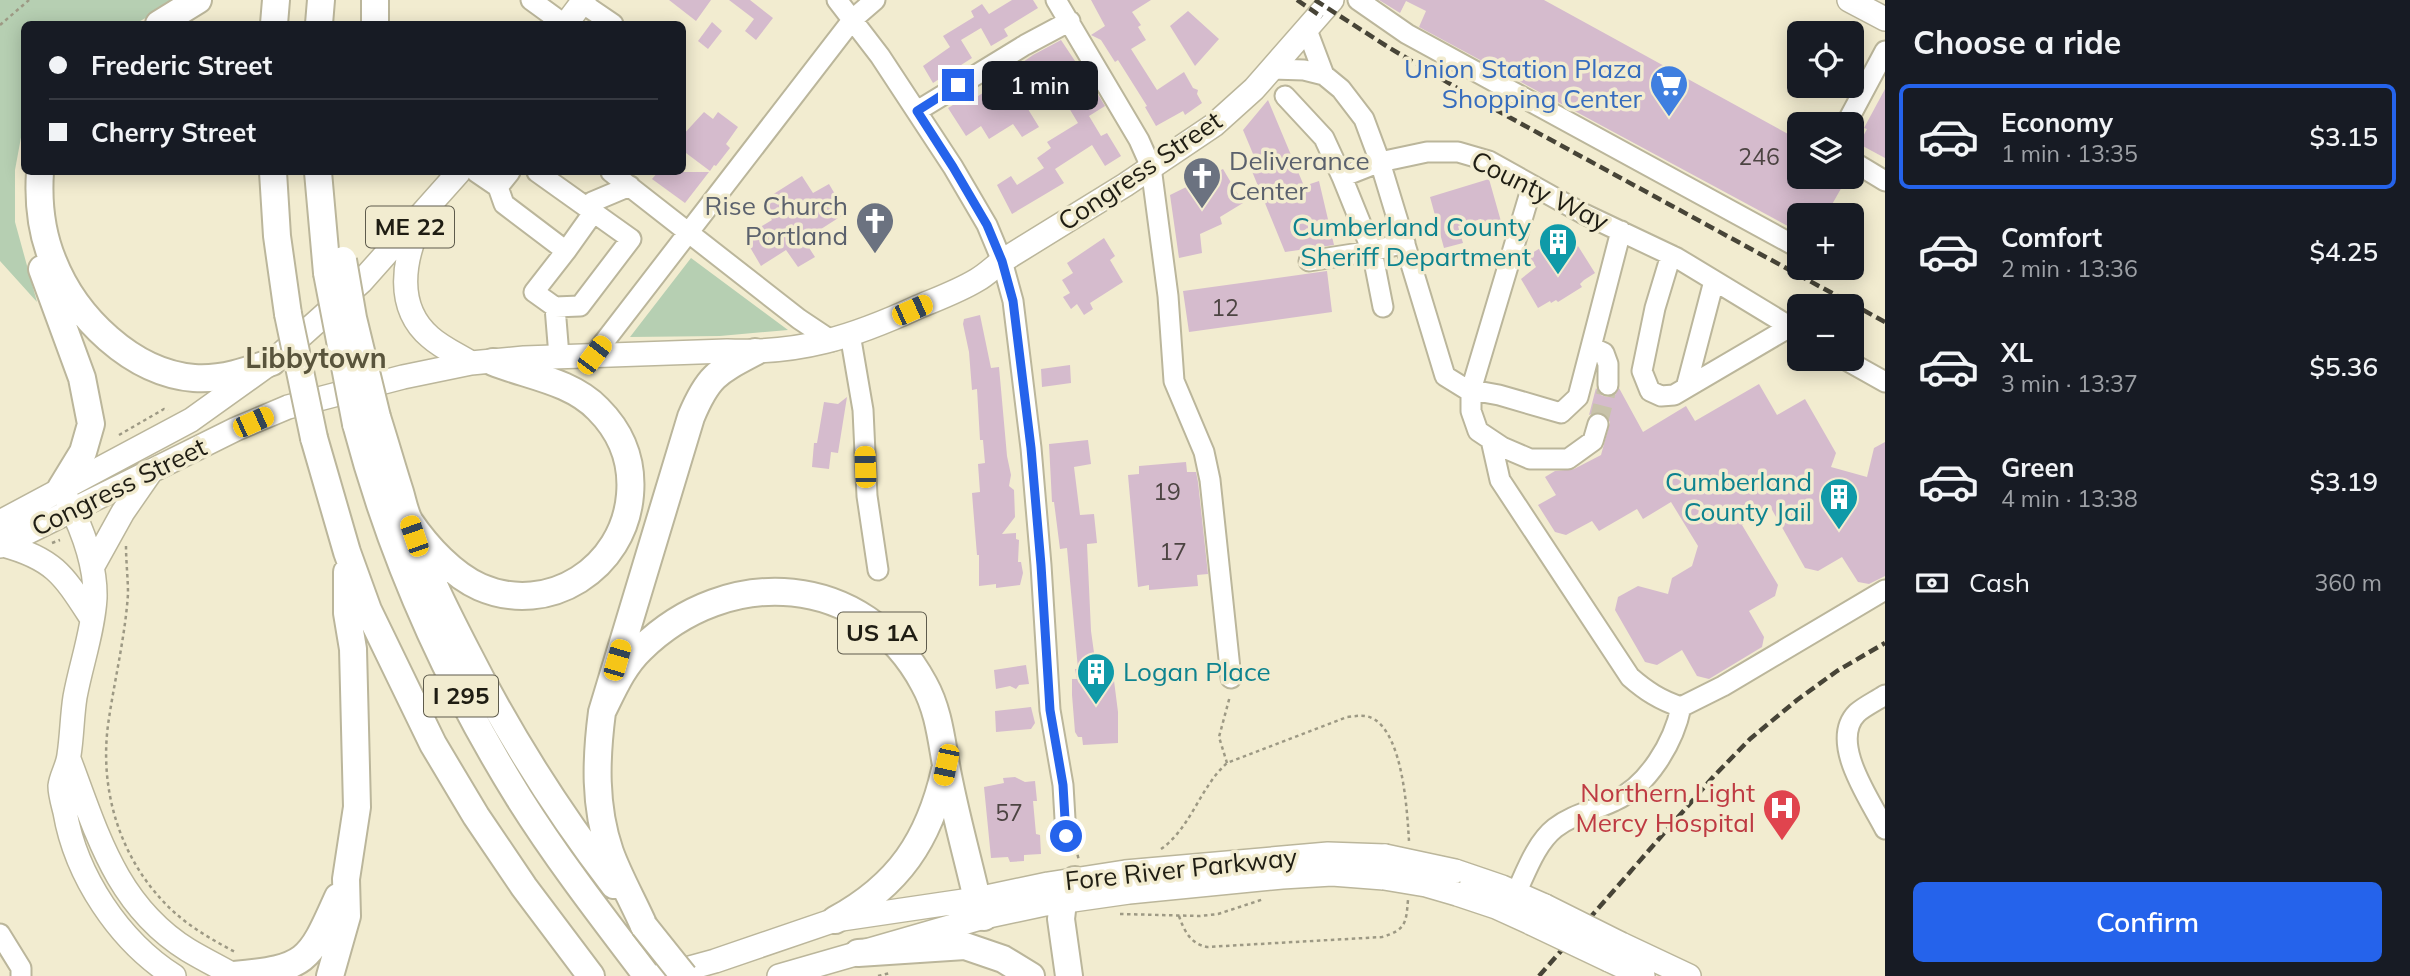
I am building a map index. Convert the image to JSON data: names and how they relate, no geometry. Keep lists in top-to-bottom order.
{
  "streets": {
    "highway": ["US 1A", "I 295"],
    "main road": ["Congress Street", "ME 22", "Fore River Parkway"],
    "street": ["County Way"]
  },
  "crossings": [
    ["Congress Street", "County Way"],
    ["Congress Street", "ME 22"],
    ["US 1A", "Fore River Parkway"]
  ],
  "districts": ["Libbytown"],
  "places": {
    "supermarket": ["Union Station Plaza Shopping Center"],
    "church": ["Deliverance Center", "Rise Church Portland"],
    "building": ["Cumberland County Sheriff Department", "Cumberland County Jail", "Logan Place"],
    "hospital": ["Northern Light Mercy Hospital"]
  },
  "house_numbers": [
    "246",
    "12",
    "19",
    "17",
    "57"
  ],
  "page": {
    "heading": "Choose a ride",
    "map_buttons": ["+", "−"],
    "banner": ["Frederic Street", "Cherry Street"],
    "bubble": "1 min",
    "list": [
      {
        "name": "Economy",
        "note": "1 min · 13:35",
        "value": "$3.15"
      },
      {
        "name": "Comfort",
        "note": "2 min · 13:36",
        "value": "$4.25"
      },
      {
        "name": "XL",
        "note": "3 min · 13:37",
        "value": "$5.36"
      },
      {
        "name": "Green",
        "note": "4 min · 13:38",
        "value": "$3.19"
      }
    ],
    "pay": ["Cash", "360 m"],
    "buttons": "Confirm"
  }
}
